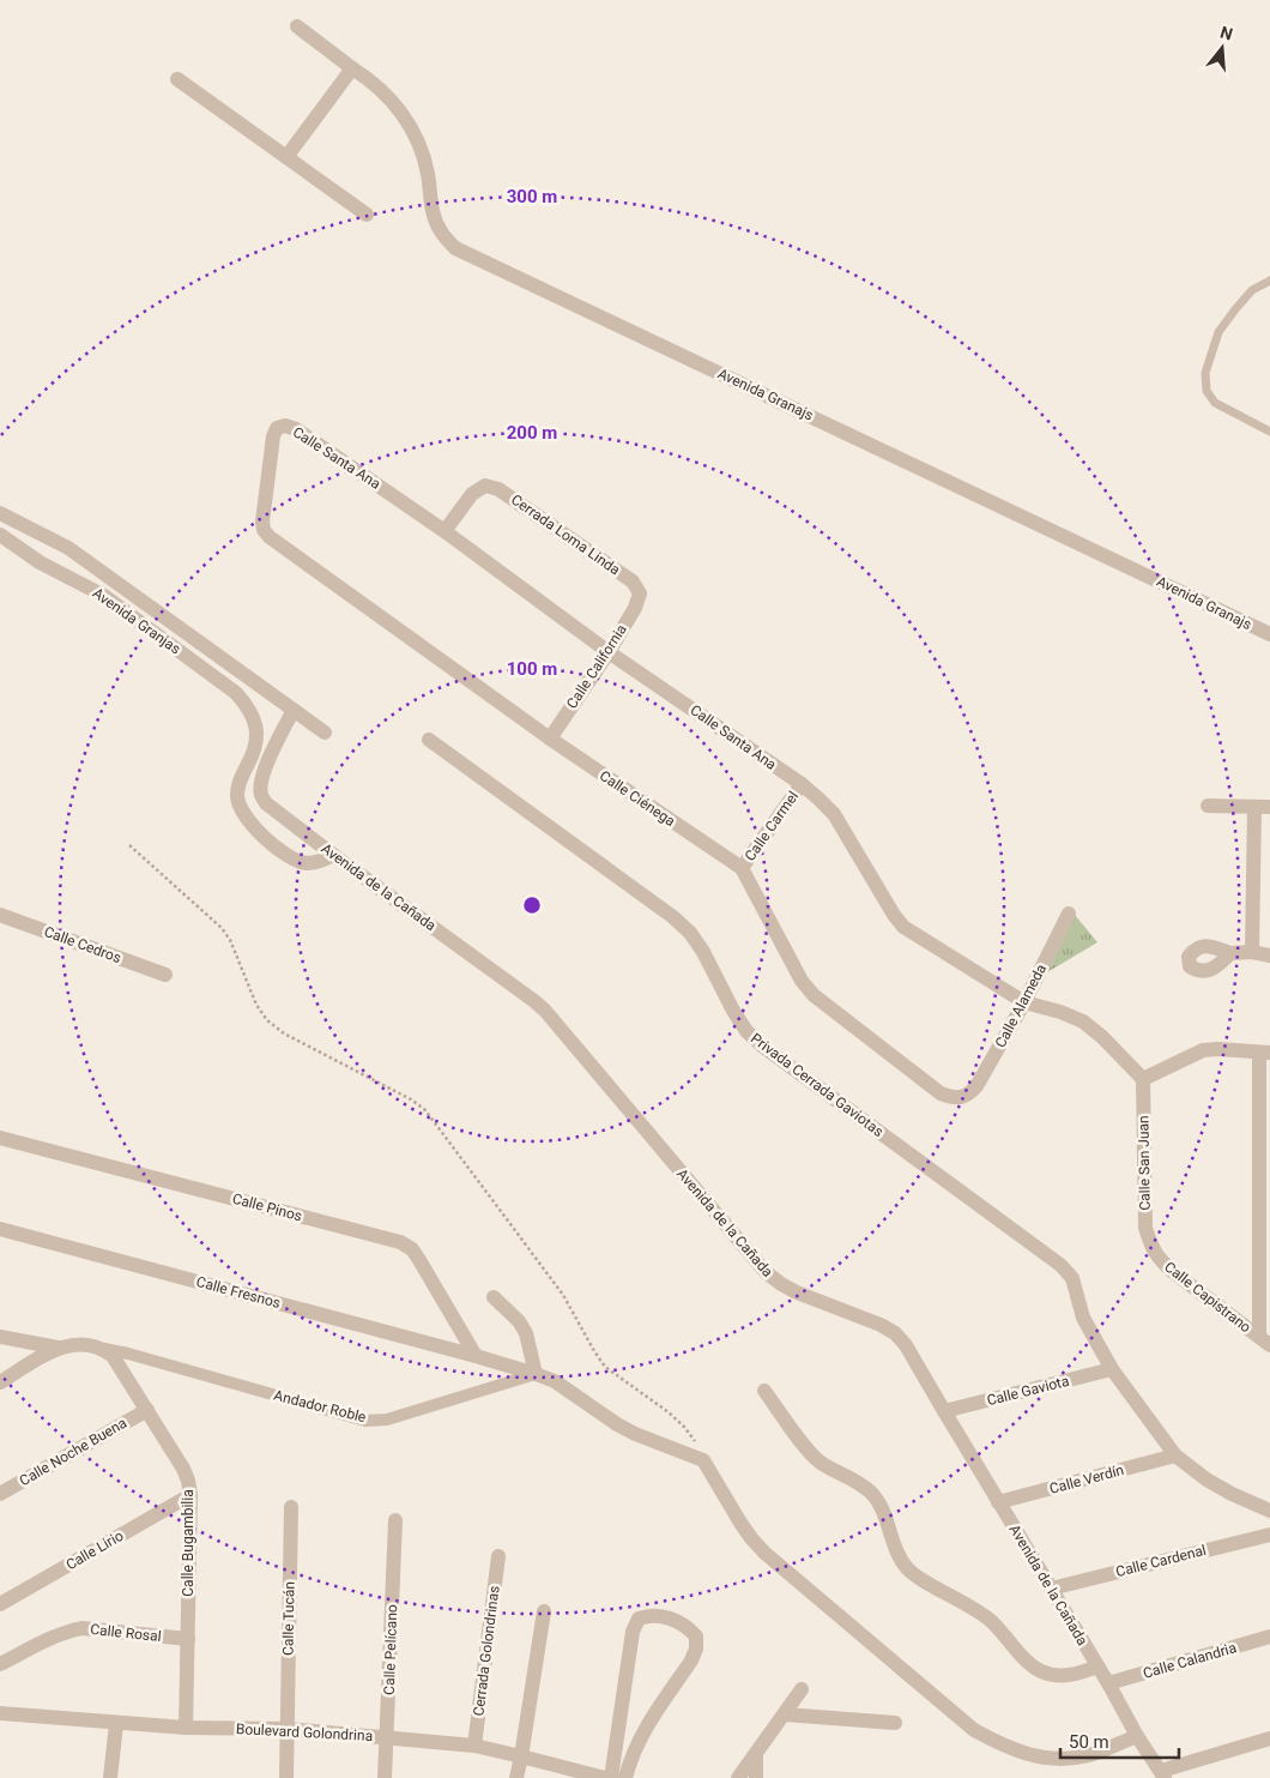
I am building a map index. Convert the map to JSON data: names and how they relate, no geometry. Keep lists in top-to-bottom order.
{
  "streets": {
    "street": [
      "Avenida Granajs",
      "Calle Santa Ana",
      "Cerrada Loma Linda",
      "Avenida Granjas",
      "Calle California",
      "Calle Ciénega",
      "Calle Carmel",
      "Avenida de la Cañada",
      "Calle Cedros",
      "Calle Alameda",
      "Privada Cerrada Gaviotas",
      "Calle San Juan",
      "Calle Pinos",
      "Calle Fresnos",
      "Calle Capistrano",
      "Calle Gaviota",
      "Andador Roble",
      "Calle Noche Buena",
      "Calle Verdín",
      "Calle Bugambilia",
      "Calle Lirio",
      "Calle Cardenal",
      "Calle Tucán",
      "Calle Rosal",
      "Calle Pelícano",
      "Cerrada Golondrinas",
      "Calle Calandria",
      "Boulevard Golondrina"
    ]
  },
  "crossings": [
    ["Calle Santa Ana", "Cerrada Loma Linda"],
    ["Calle Santa Ana", "Calle California"],
    ["Calle Santa Ana", "Calle Ciénega"],
    ["Calle Santa Ana", "Calle Carmel"],
    ["Calle Santa Ana", "Calle Alameda"],
    ["Calle Santa Ana", "Calle San Juan"],
    ["Cerrada Loma Linda", "Calle California"],
    ["Avenida Granjas", "Avenida de la Cañada"],
    ["Calle California", "Calle Ciénega"],
    ["Calle Ciénega", "Calle Carmel"],
    ["Calle Ciénega", "Calle Alameda"],
    ["Avenida de la Cañada", "Calle Gaviota"],
    ["Avenida de la Cañada", "Calle Verdín"],
    ["Avenida de la Cañada", "Calle Cardenal"],
    ["Avenida de la Cañada", "Calle Calandria"],
    ["Privada Cerrada Gaviotas", "Calle Gaviota"],
    ["Privada Cerrada Gaviotas", "Calle Verdín"],
    ["Calle San Juan", "Calle Capistrano"],
    ["Calle Pinos", "Calle Fresnos"],
    ["Calle Fresnos", "Andador Roble"],
    ["Andador Roble", "Calle Bugambilia"],
    ["Calle Noche Buena", "Calle Bugambilia"],
    ["Calle Bugambilia", "Calle Lirio"],
    ["Calle Bugambilia", "Calle Rosal"],
    ["Calle Bugambilia", "Boulevard Golondrina"],
    ["Calle Tucán", "Boulevard Golondrina"],
    ["Calle Pelícano", "Boulevard Golondrina"],
    ["Cerrada Golondrinas", "Boulevard Golondrina"]
  ],
  "scale_bar": "50 m",
  "north": "top",
  "rings": ["300 m", "200 m", "100 m"]
}
